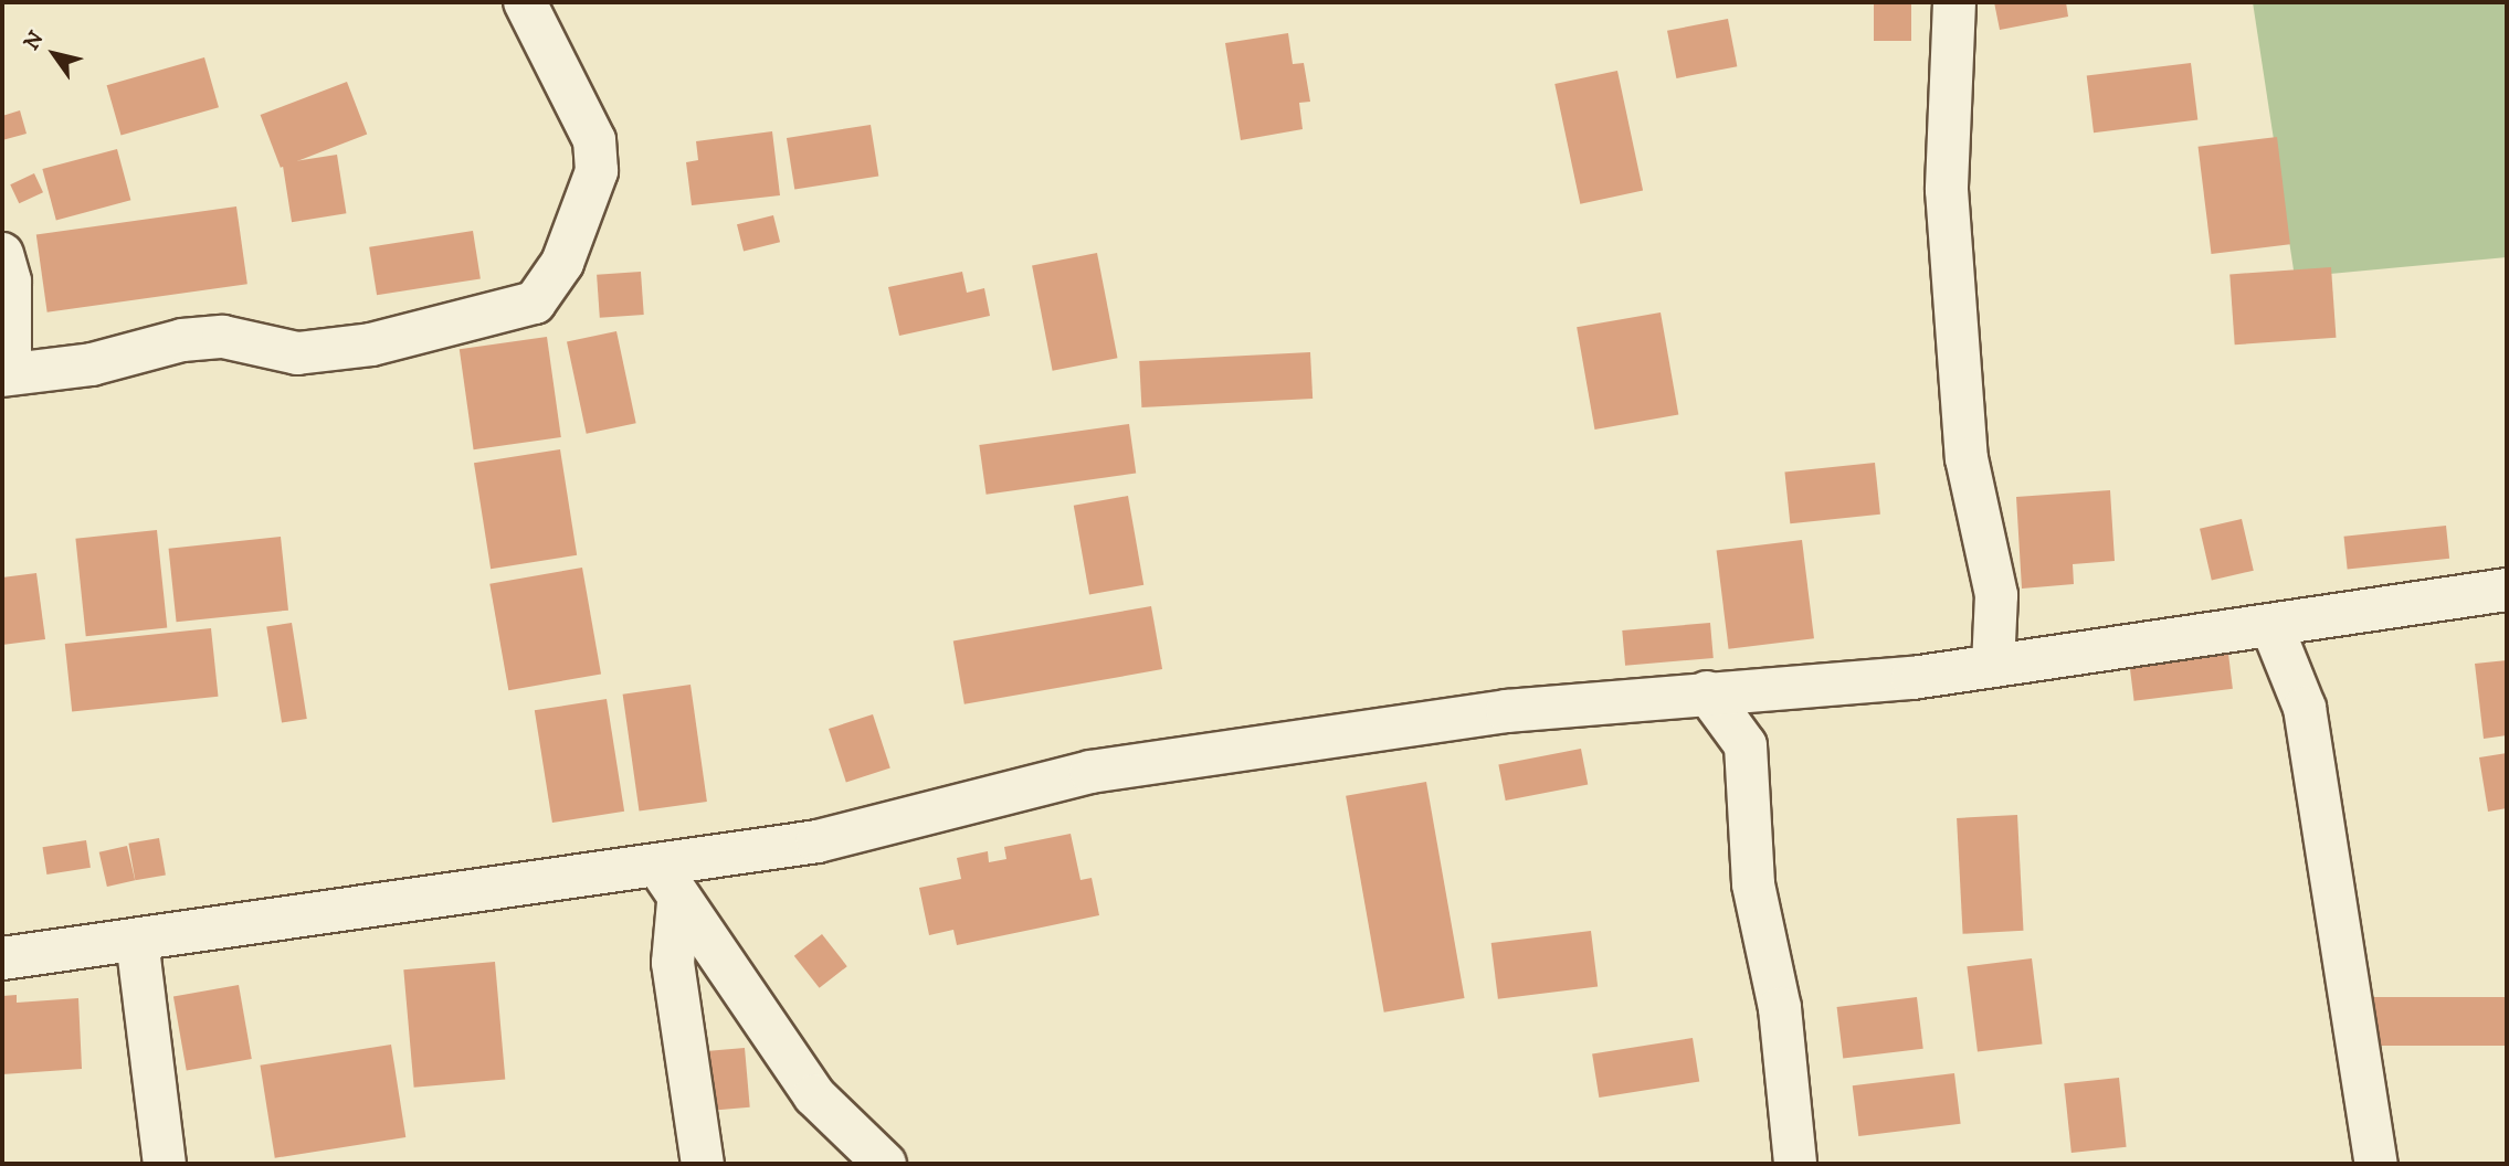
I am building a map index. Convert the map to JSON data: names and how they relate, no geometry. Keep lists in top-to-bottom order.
{
  "north": "top left"
}
